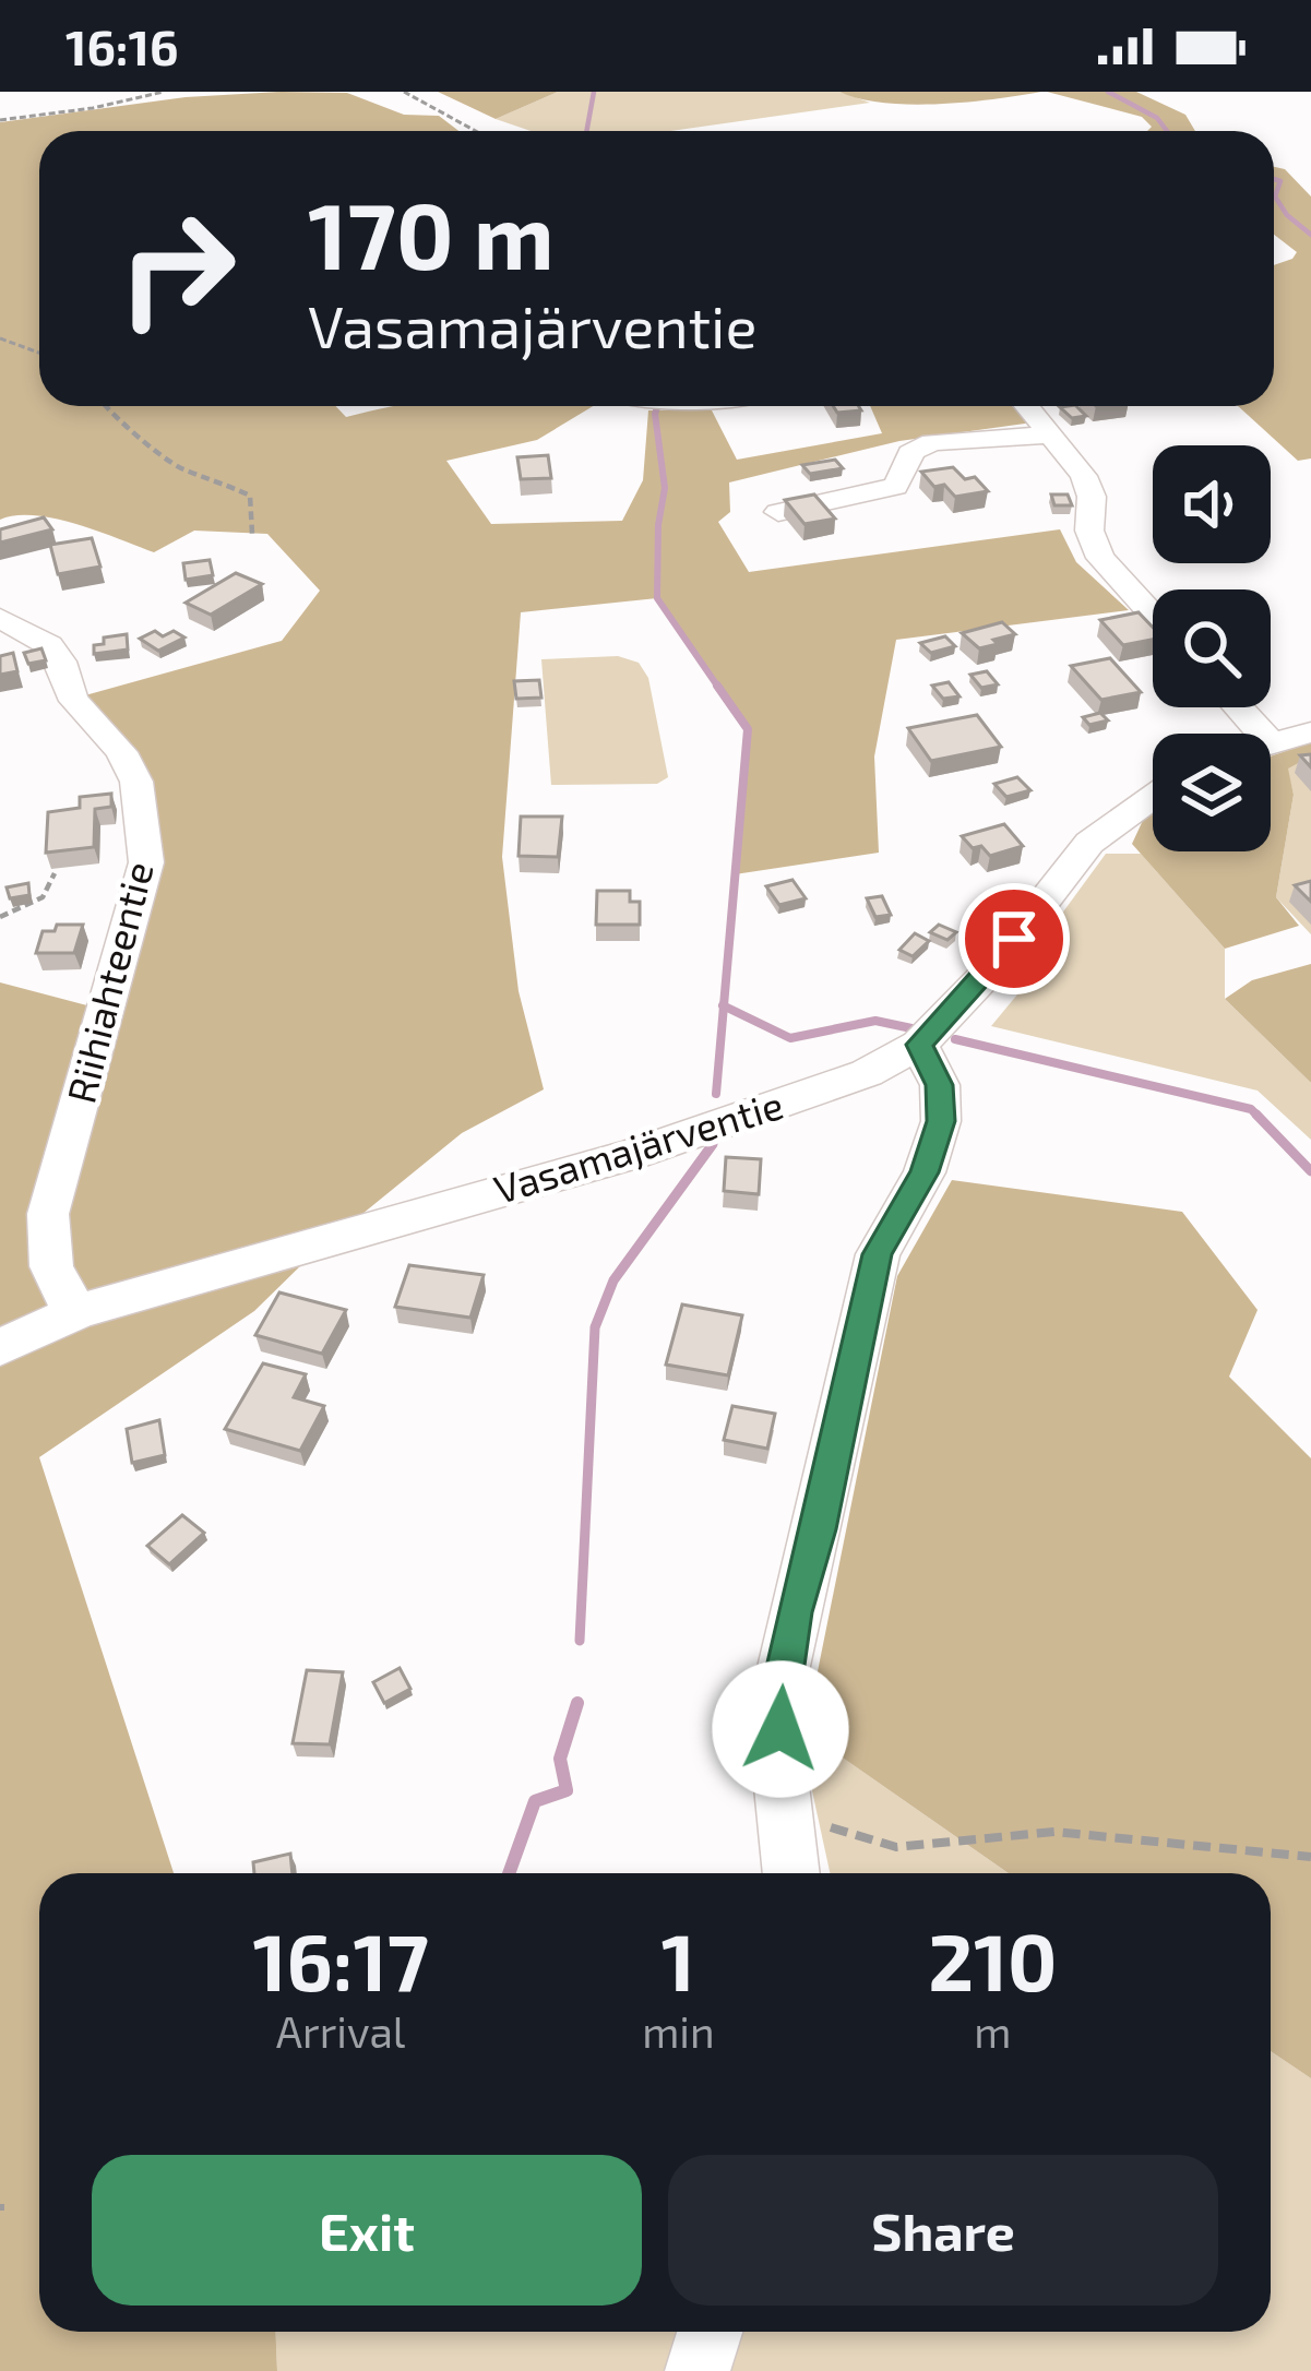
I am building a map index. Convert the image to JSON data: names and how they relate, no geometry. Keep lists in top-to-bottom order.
{
  "streets": {
    "street": ["Riihiahteentie", "Vasamajärventie"]
  },
  "crossings": [
    ["Riihiahteentie", "Vasamajärventie"]
  ],
  "page": {
    "status": "16:16",
    "turn": ["170 m", "Vasamajärventie"],
    "eta": [
      "16:17",
      "Arrival",
      "1",
      "min",
      "210",
      "m"
    ],
    "buttons": ["Exit", "Share"]
  }
}
